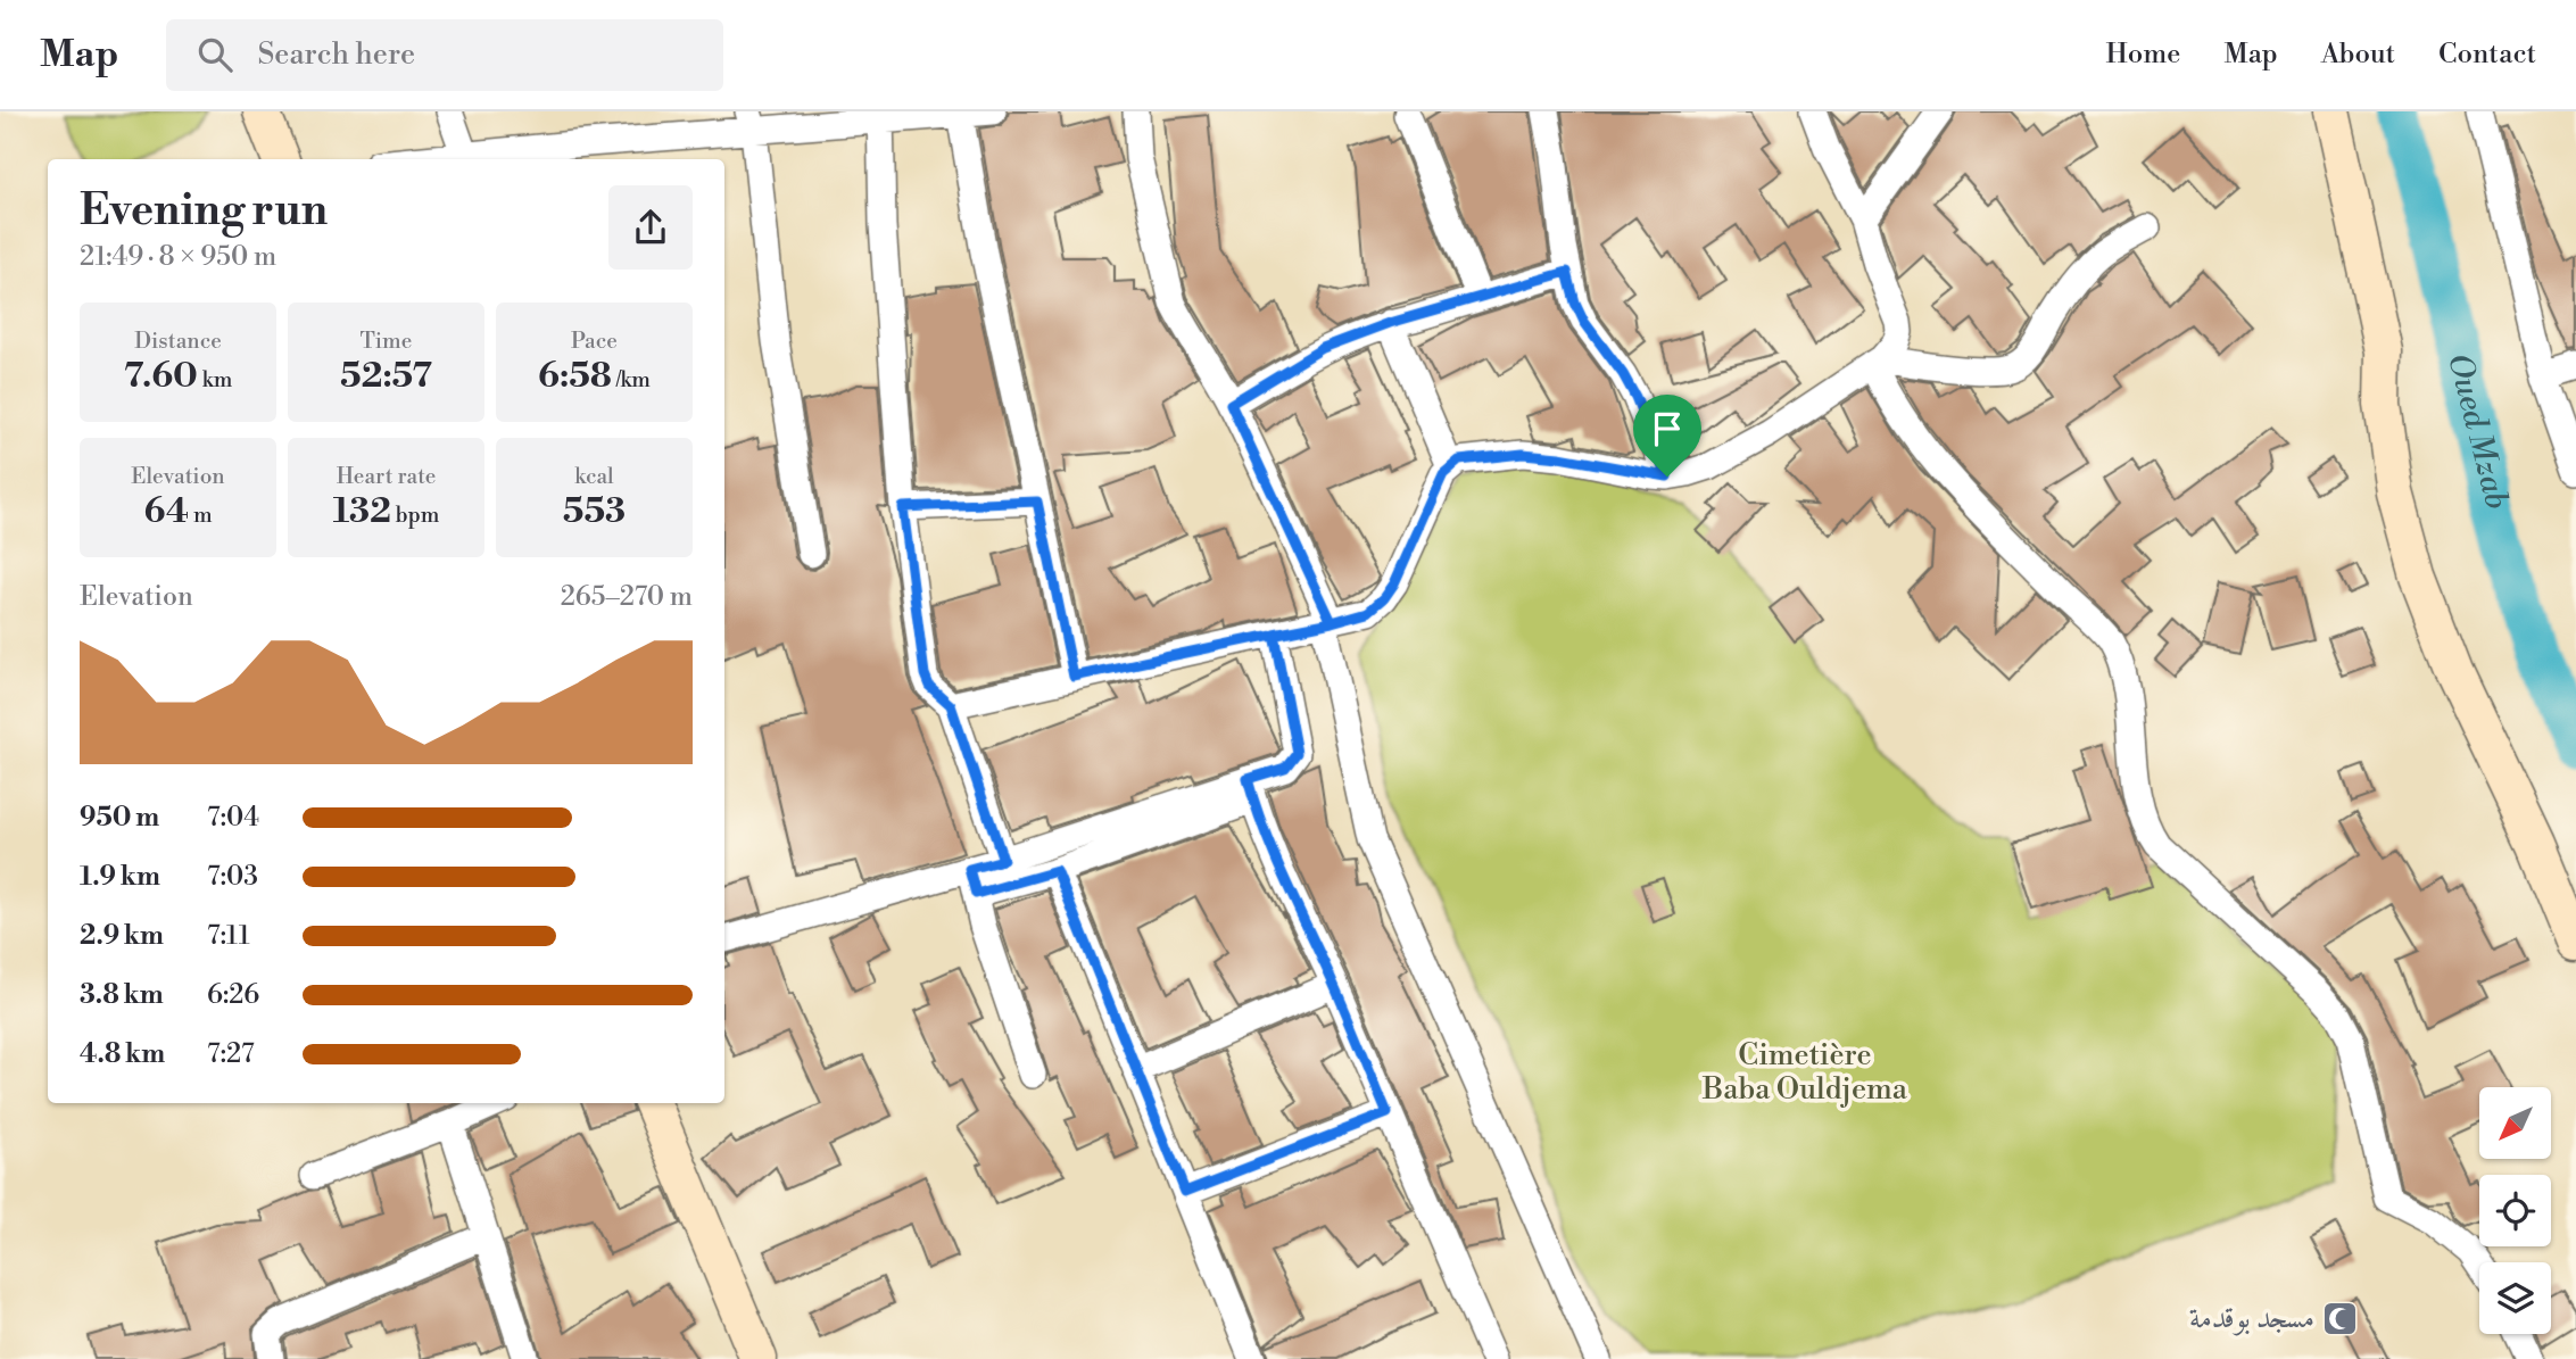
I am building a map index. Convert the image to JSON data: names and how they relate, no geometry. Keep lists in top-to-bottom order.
{
  "water": ["Oued Mzab"],
  "parks": ["Cimetière Baba Ouldjema"],
  "places": {
    "mosque": ["مسجد بوقدمة"]
  },
  "north": "bottom left",
  "page": {
    "header": "Map",
    "search": "Search here",
    "nav": [
      "Home",
      "Map",
      "About",
      "Contact"
    ],
    "heading": ["Evening run", "21:49 · 8 × 950 m"],
    "stats": [
      ["Distance", "7.60 km"],
      ["Time", "52:57"],
      ["Pace", "6:58 /km"],
      ["Elevation", "64 m"],
      ["Heart rate", "132 bpm"],
      ["kcal", "553"]
    ],
    "chart": ["Elevation", "265–270 m"],
    "list": [
      {
        "name": "950 m",
        "note": "7:04"
      },
      {
        "name": "1.9 km",
        "note": "7:03"
      },
      {
        "name": "2.9 km",
        "note": "7:11"
      },
      {
        "name": "3.8 km",
        "note": "6:26"
      },
      {
        "name": "4.8 km",
        "note": "7:27"
      }
    ]
  }
}
